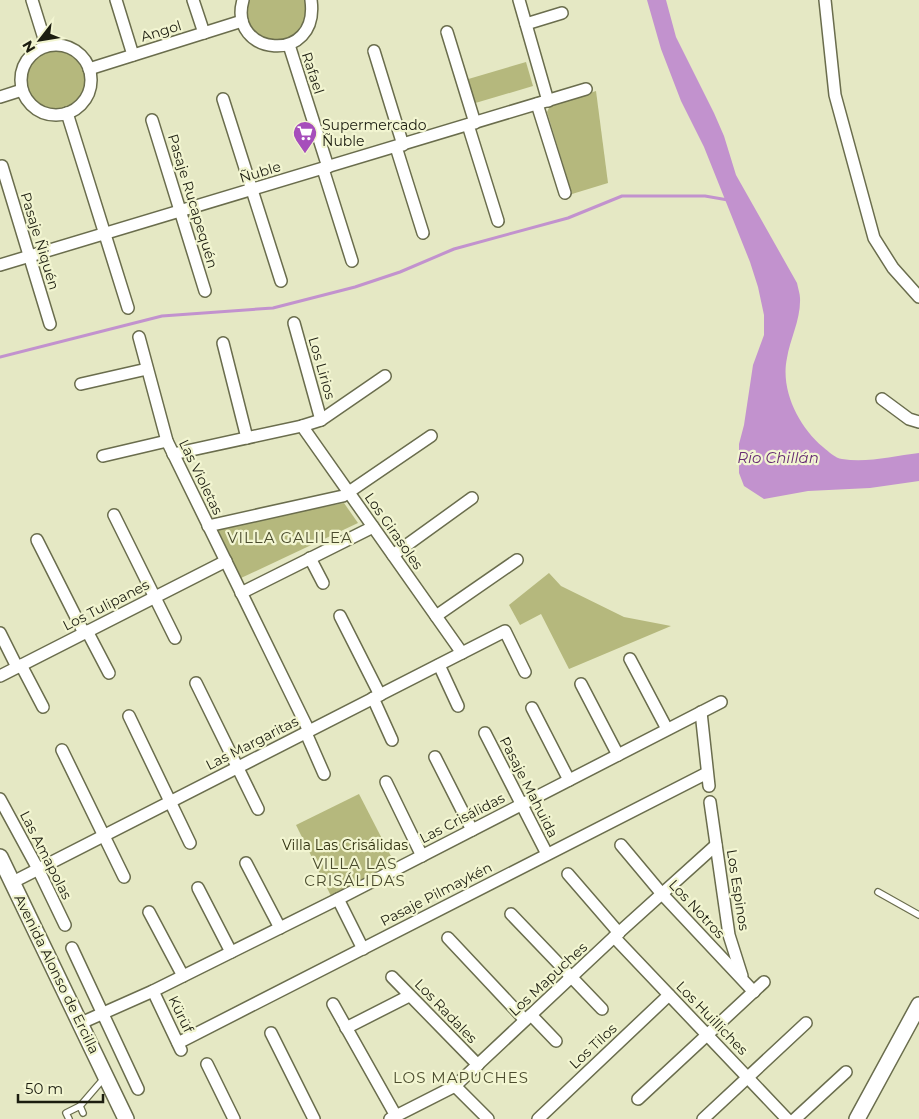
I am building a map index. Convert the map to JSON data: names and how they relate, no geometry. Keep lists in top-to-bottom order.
{
  "streets": {
    "main road": ["Avenida Alonso de Ercilla"],
    "street": [
      "Angol",
      "Rafael",
      "Ñuble",
      "Pasaje Rucapequén",
      "Pasaje Ñiquén",
      "Los Lirios",
      "Las Violetas",
      "Los Girasoles",
      "Los Tulipanes",
      "Las Margaritas",
      "Pasaje Mahuida",
      "Las Crisálidas",
      "Las Amapolas",
      "Los Espinos",
      "Pasaje Pilmaykén",
      "Los Notros",
      "Los Mapuches",
      "Los Radales",
      "Kürüf",
      "Los Huilliches",
      "Los Tilos"
    ]
  },
  "crossings": [
    ["Angol", "Rafael"],
    ["Rafael", "Ñuble"],
    ["Ñuble", "Pasaje Rucapequén"],
    ["Ñuble", "Pasaje Ñiquén"],
    ["Las Violetas", "Los Tulipanes"],
    ["Las Violetas", "Las Margaritas"],
    ["Los Girasoles", "Las Margaritas"],
    ["Las Margaritas", "Las Amapolas"],
    ["Las Margaritas", "Avenida Alonso de Ercilla"],
    ["Pasaje Mahuida", "Las Crisálidas"],
    ["Pasaje Mahuida", "Pasaje Pilmaykén"],
    ["Las Crisálidas", "Avenida Alonso de Ercilla"],
    ["Las Crisálidas", "Kürüf"],
    ["Los Espinos", "Los Notros"],
    ["Los Espinos", "Los Mapuches"],
    ["Pasaje Pilmaykén", "Kürüf"],
    ["Los Notros", "Los Mapuches"],
    ["Los Mapuches", "Los Radales"],
    ["Los Mapuches", "Los Huilliches"],
    ["Los Huilliches", "Los Tilos"]
  ],
  "districts": ["VILLA GALILEA", "VILLA LAS CRISÁLIDAS", "LOS MAPUCHES"],
  "water": ["Río Chillán"],
  "parks": ["Villa Las Crisálidas"],
  "places": {
    "supermarket": ["Supermercado Ñuble"]
  },
  "scale_bar": "50 m",
  "north": "bottom left"
}
